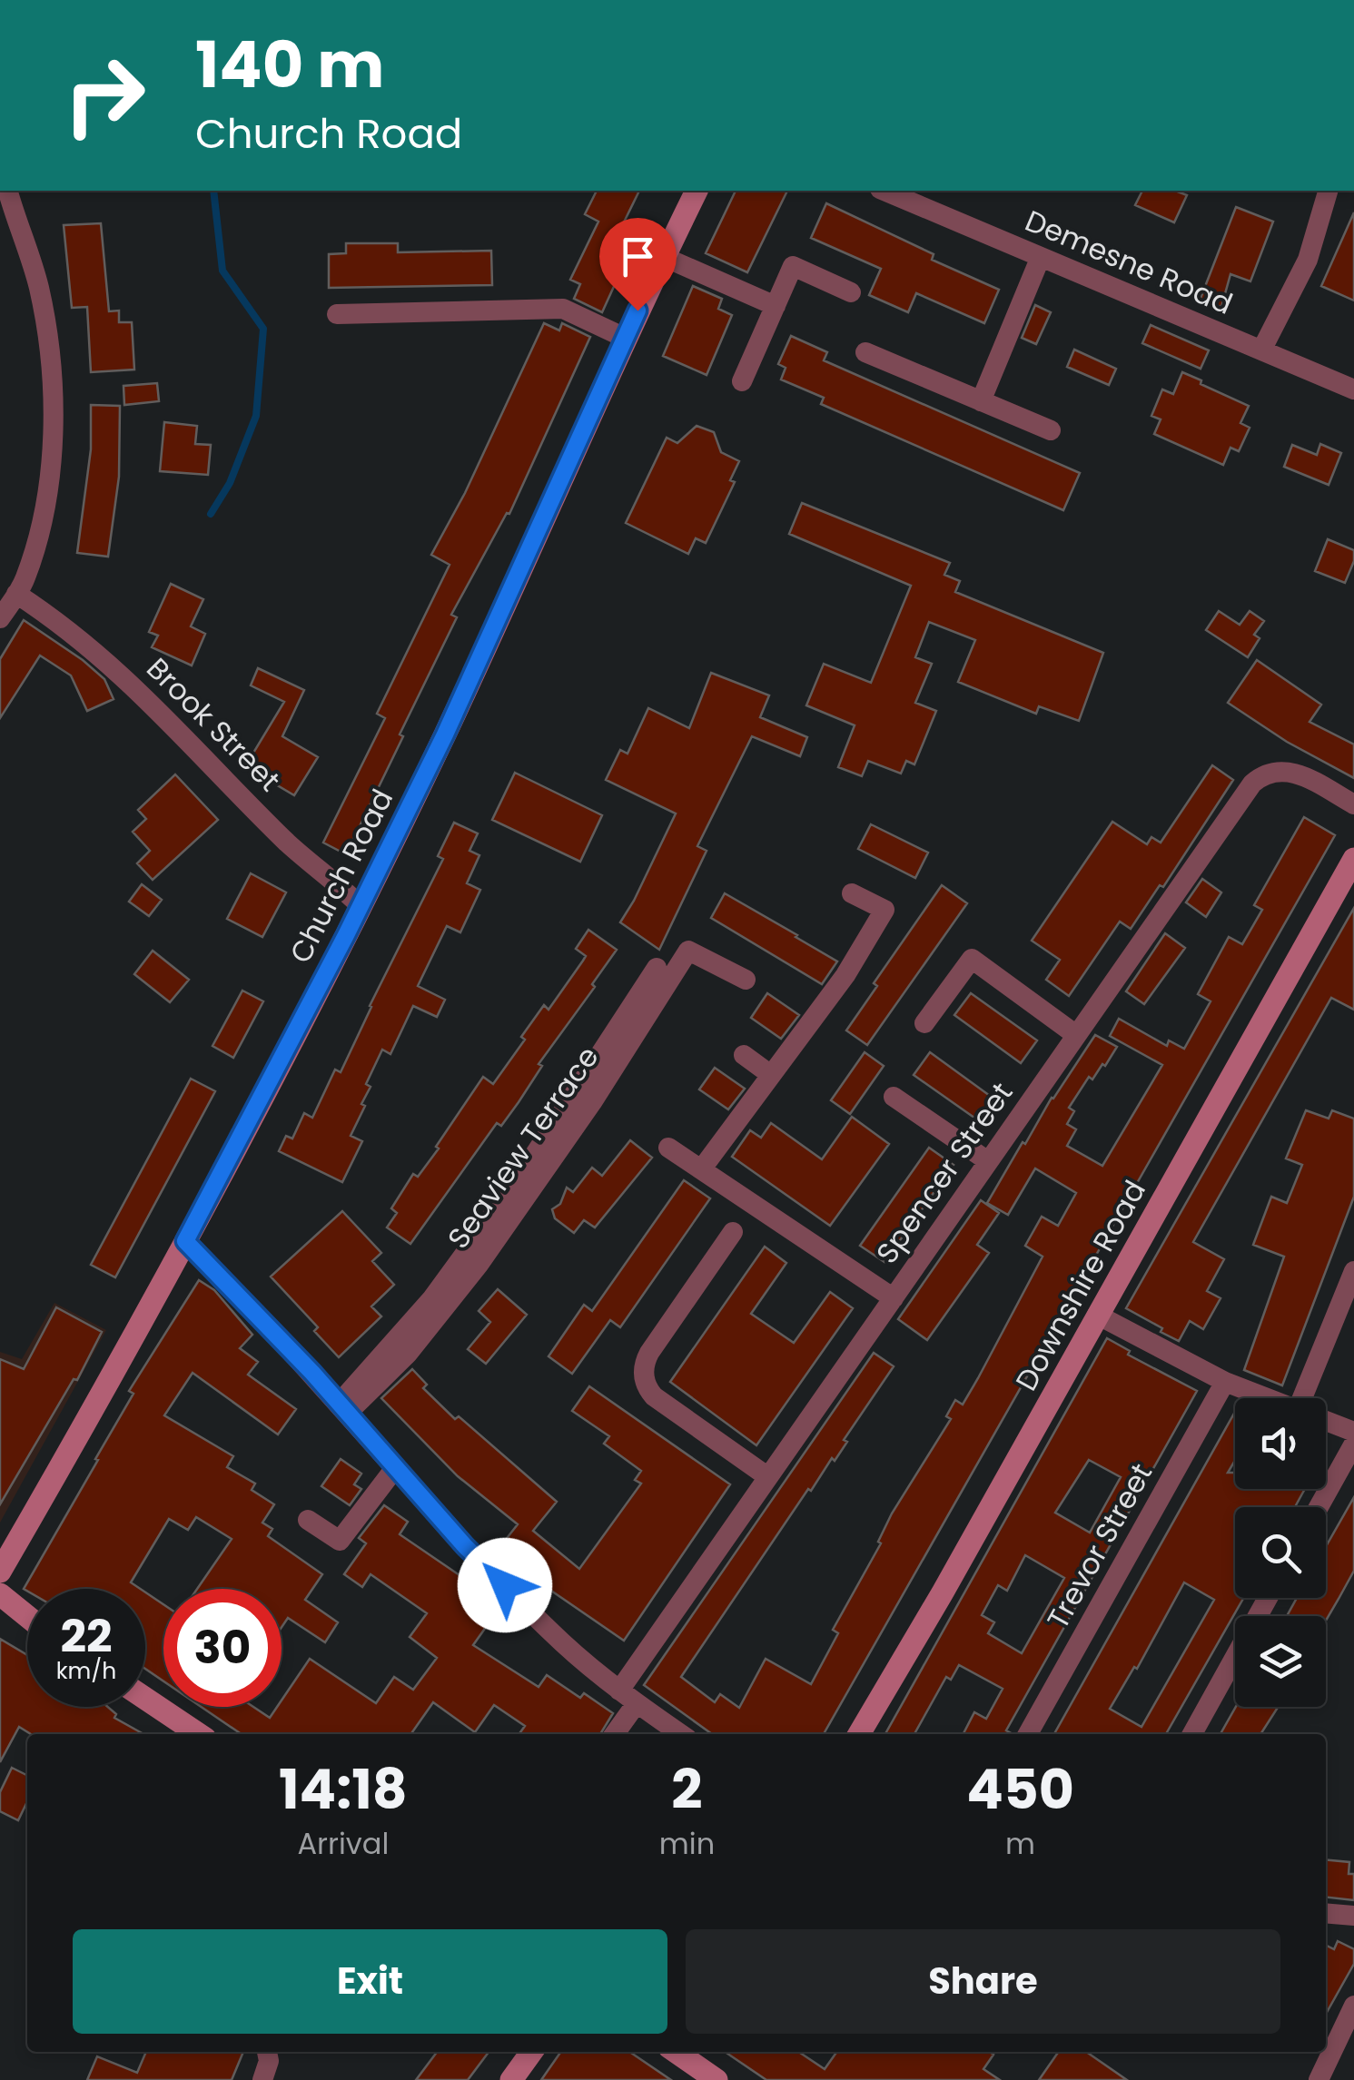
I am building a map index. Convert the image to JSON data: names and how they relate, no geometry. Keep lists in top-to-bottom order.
{
  "streets": {
    "street": [
      "Demesne Road",
      "Brook Street",
      "Church Road",
      "Seaview Terrace",
      "Spencer Street",
      "Downshire Road",
      "Trevor Street"
    ]
  },
  "crossings": [
    ["Brook Street", "Church Road"]
  ],
  "page": {
    "turn": ["140 m", "Church Road"],
    "speed": "22 km/h",
    "limit": "30",
    "eta": [
      "14:18",
      "Arrival",
      "2",
      "min",
      "450",
      "m"
    ],
    "buttons": ["Exit", "Share"]
  }
}
